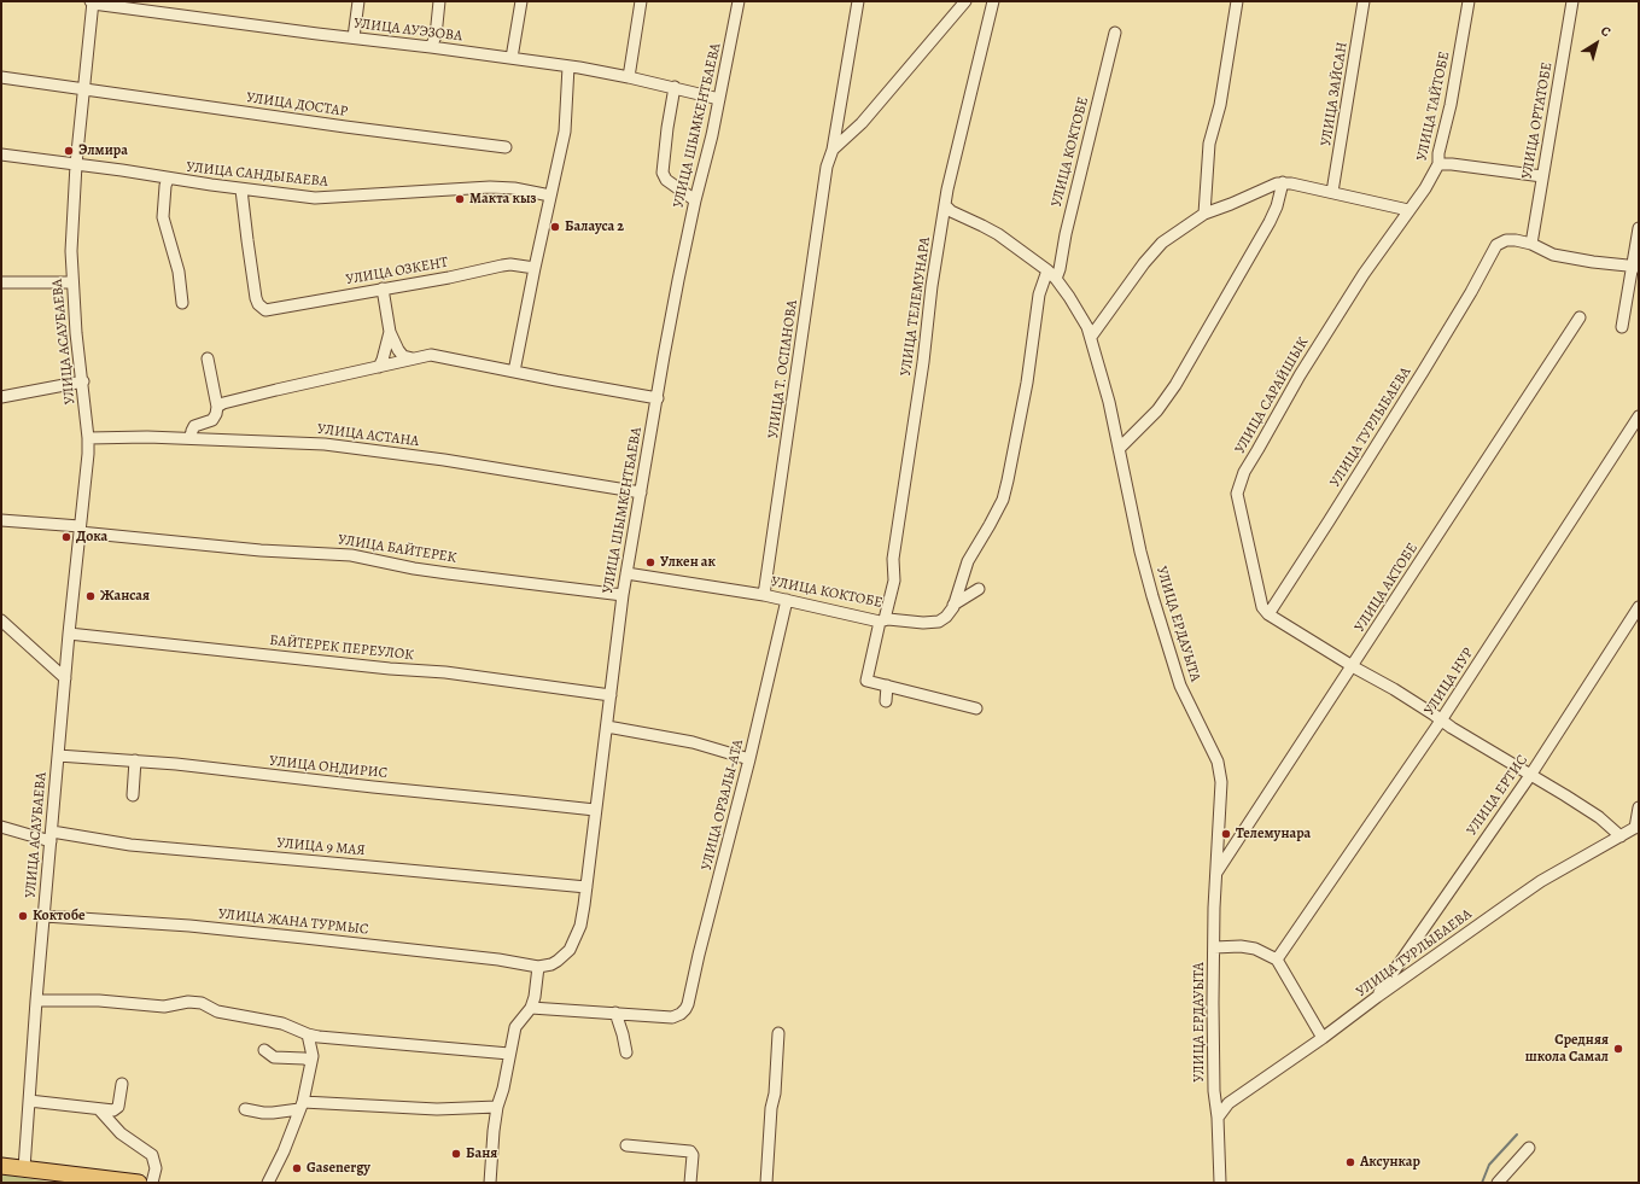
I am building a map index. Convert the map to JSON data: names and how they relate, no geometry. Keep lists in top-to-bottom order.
{
  "streets": {
    "street": [
      "УЛИЦА АУЭЗОВА",
      "УЛИЦА ЗАЙСАН",
      "УЛИЦА ДОСТАР",
      "УЛИЦА ТАЙТОБЕ",
      "УЛИЦА ОРТАТОБЕ",
      "УЛИЦА ШЫМКЕНТБАЕВА",
      "УЛИЦА КОКТОБЕ",
      "УЛИЦА САНДЫБАЕВА",
      "УЛИЦА ОЗКЕНТ",
      "УЛИЦА ТЕЛЕМУНАРА",
      "УЛИЦА АСАУБАЕВА",
      "УЛИЦА Т. ОСПАНОВА",
      "УЛИЦА САРАЙШЫК",
      "УЛИЦА ТУРЛЫБАЕВА",
      "УЛИЦА АСТАНА",
      "УЛИЦА БАЙТЕРЕК",
      "УЛИЦА АКТОБЕ",
      "УЛИЦА ЕРДАУЫТА",
      "БАЙТЕРЕК ПЕРЕУЛОК",
      "УЛИЦА НУР",
      "УЛИЦА ОНДИРИС",
      "УЛИЦА ЕРТИС",
      "УЛИЦА ОРЗАЛЫ-АТА",
      "УЛИЦА 9 МАЯ",
      "УЛИЦА ЖАНА ТУРМЫС"
    ]
  },
  "crossings": [
    ["УЛИЦА АУЭЗОВА", "УЛИЦА ШЫМКЕНТБАЕВА"],
    ["УЛИЦА АУЭЗОВА", "УЛИЦА АСАУБАЕВА"],
    ["УЛИЦА ДОСТАР", "УЛИЦА АСАУБАЕВА"],
    ["УЛИЦА ТАЙТОБЕ", "УЛИЦА САРАЙШЫК"],
    ["УЛИЦА ОРТАТОБЕ", "УЛИЦА ТУРЛЫБАЕВА"],
    ["УЛИЦА ШЫМКЕНТБАЕВА", "УЛИЦА КОКТОБЕ"],
    ["УЛИЦА ШЫМКЕНТБАЕВА", "УЛИЦА АСТАНА"],
    ["УЛИЦА ШЫМКЕНТБАЕВА", "УЛИЦА БАЙТЕРЕК"],
    ["УЛИЦА ШЫМКЕНТБАЕВА", "БАЙТЕРЕК ПЕРЕУЛОК"],
    ["УЛИЦА ШЫМКЕНТБАЕВА", "УЛИЦА ОНДИРИС"],
    ["УЛИЦА ШЫМКЕНТБАЕВА", "УЛИЦА 9 МАЯ"],
    ["УЛИЦА ШЫМКЕНТБАЕВА", "УЛИЦА ЖАНА ТУРМЫС"],
    ["УЛИЦА КОКТОБЕ", "УЛИЦА ТЕЛЕМУНАРА"],
    ["УЛИЦА КОКТОБЕ", "УЛИЦА Т. ОСПАНОВА"],
    ["УЛИЦА КОКТОБЕ", "УЛИЦА ЕРДАУЫТА"],
    ["УЛИЦА КОКТОБЕ", "УЛИЦА ОРЗАЛЫ-АТА"],
    ["УЛИЦА САНДЫБАЕВА", "УЛИЦА ОЗКЕНТ"],
    ["УЛИЦА САНДЫБАЕВА", "УЛИЦА АСАУБАЕВА"],
    ["УЛИЦА ТЕЛЕМУНАРА", "УЛИЦА ЕРДАУЫТА"],
    ["УЛИЦА АСАУБАЕВА", "УЛИЦА АСТАНА"],
    ["УЛИЦА АСАУБАЕВА", "УЛИЦА БАЙТЕРЕК"],
    ["УЛИЦА АСАУБАЕВА", "БАЙТЕРЕК ПЕРЕУЛОК"],
    ["УЛИЦА АСАУБАЕВА", "УЛИЦА ОНДИРИС"],
    ["УЛИЦА АСАУБАЕВА", "УЛИЦА 9 МАЯ"],
    ["УЛИЦА АСАУБАЕВА", "УЛИЦА ЖАНА ТУРМЫС"],
    ["УЛИЦА САРАЙШЫК", "УЛИЦА ТУРЛЫБАЕВА"],
    ["УЛИЦА ТУРЛЫБАЕВА", "УЛИЦА ЕРДАУЫТА"],
    ["УЛИЦА ТУРЛЫБАЕВА", "УЛИЦА ЕРТИС"],
    ["УЛИЦА АКТОБЕ", "УЛИЦА ЕРДАУЫТА"]
  ],
  "places": [
    "Элмира",
    "Макта кыз",
    "Балауса 2",
    "Дока",
    "Улкен ак",
    "Жансая",
    "Телемунара",
    "Коктобе",
    "Средняя школа Самал",
    "Баня",
    "Аксункар",
    "Gasenergy"
  ],
  "north": "top right"
}
